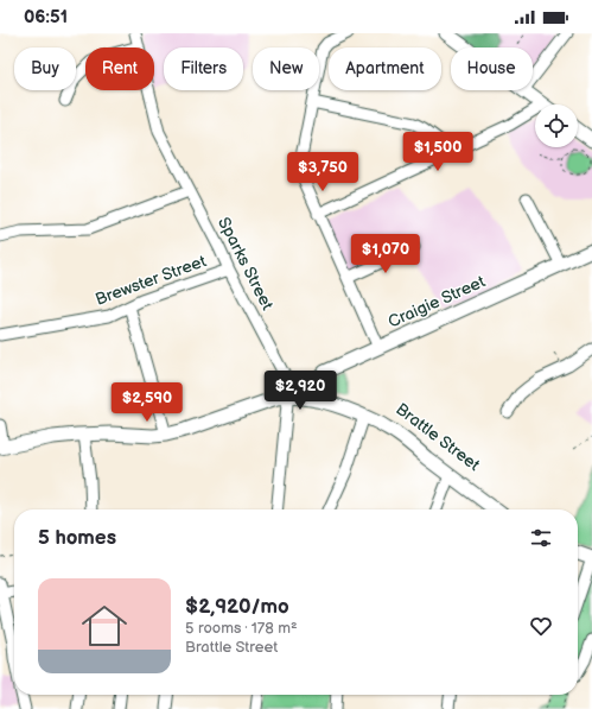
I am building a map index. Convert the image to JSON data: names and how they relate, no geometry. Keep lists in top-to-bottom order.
{
  "streets": {
    "main road": ["Craigie Street", "Brattle Street"],
    "street": ["Sparks Street", "Brewster Street"]
  },
  "crossings": [
    ["Sparks Street", "Brewster Street"],
    ["Sparks Street", "Brattle Street"],
    ["Craigie Street", "Brattle Street"]
  ],
  "page": {
    "status": "06:51",
    "chip": [
      "Buy",
      "Rent",
      "Filters",
      "New",
      "Apartment",
      "House"
    ],
    "price": [
      "$1,500",
      "$3,750",
      "$1,070",
      "$2,920",
      "$2,590"
    ],
    "heading": "5 homes",
    "list": [
      {
        "name": "$2,920/mo",
        "note": "5 rooms · 178 m² · Brattle Street"
      }
    ]
  }
}
